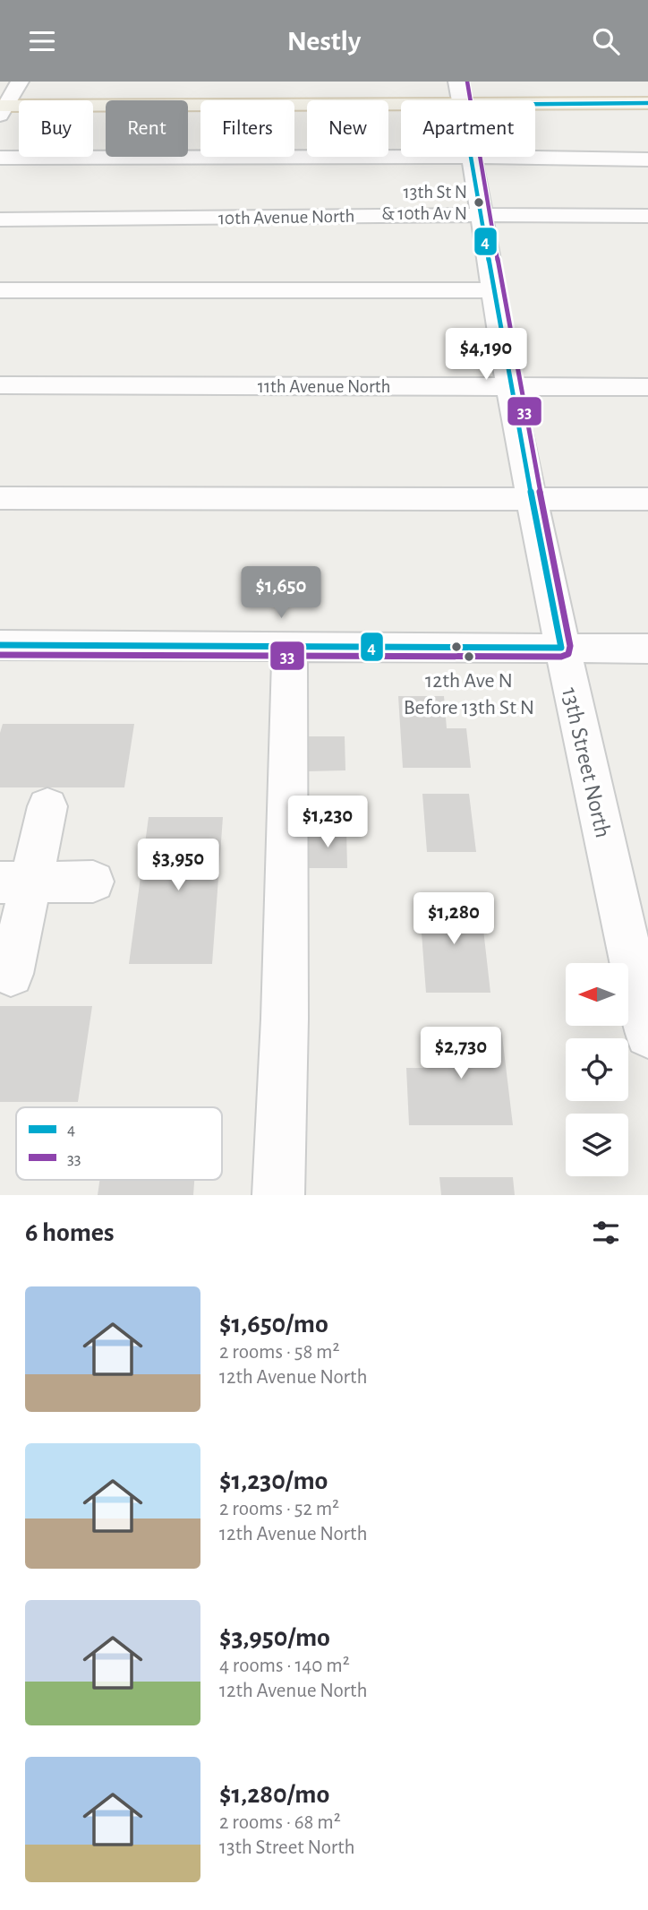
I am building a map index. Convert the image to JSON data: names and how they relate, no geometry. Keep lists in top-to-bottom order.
{
  "streets": {
    "street": ["10th Avenue North", "11th Avenue North", "13th Street North"]
  },
  "crossings": [
    ["10th Avenue North", "13th Street North"],
    ["11th Avenue North", "13th Street North"]
  ],
  "places": ["13th St N & 10th Av N", "12th Ave N Before 13th St N"],
  "lines": ["transit line 33", "transit line 4"],
  "legend": ["4", "33"],
  "north": "left",
  "page": {
    "header": "Nestly",
    "chip": [
      "Buy",
      "Rent",
      "Filters",
      "New",
      "Apartment"
    ],
    "price": [
      "$4,190",
      "$1,650",
      "$1,230",
      "$3,950",
      "$1,280",
      "$2,730"
    ],
    "heading": "6 homes",
    "list": [
      {
        "name": "$1,650/mo",
        "note": "2 rooms · 58 m² · 12th Avenue North"
      },
      {
        "name": "$1,230/mo",
        "note": "2 rooms · 52 m² · 12th Avenue North"
      },
      {
        "name": "$3,950/mo",
        "note": "4 rooms · 140 m² · 12th Avenue North"
      },
      {
        "name": "$1,280/mo",
        "note": "2 rooms · 68 m² · 13th Street North"
      }
    ]
  }
}
